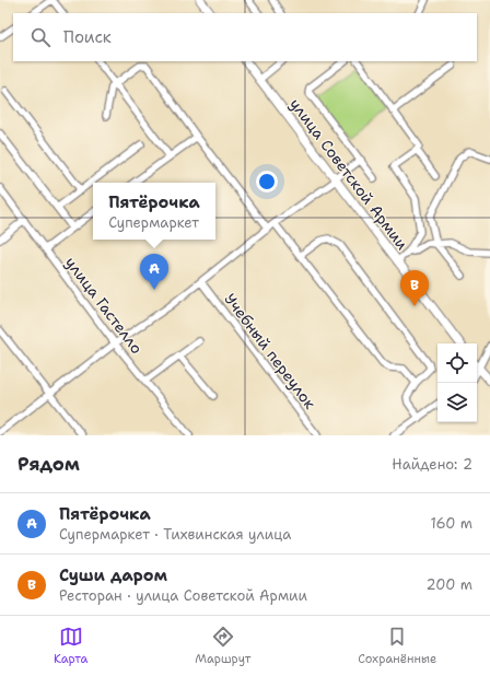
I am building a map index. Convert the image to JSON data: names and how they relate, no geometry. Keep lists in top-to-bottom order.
{
  "streets": {
    "main road": ["улица Советской Армии"],
    "street": ["улица Гастелло", "Учебный переулок"]
  },
  "page": {
    "search": "Поиск",
    "popup": ["Пятёрочка", "Супермаркет"],
    "pins": ["A", "B"],
    "heading": ["Рядом", "Найдено: 2"],
    "list": [
      {
        "mark": "A",
        "name": "Пятёрочка",
        "note": "Супермаркет · Тихвинская улица",
        "value": "160 m"
      },
      {
        "mark": "B",
        "name": "Суши даром",
        "note": "Ресторан · улица Советской Армии",
        "value": "200 m"
      }
    ],
    "nav": ["Карта", "Маршрут", "Сохранённые"]
  }
}
